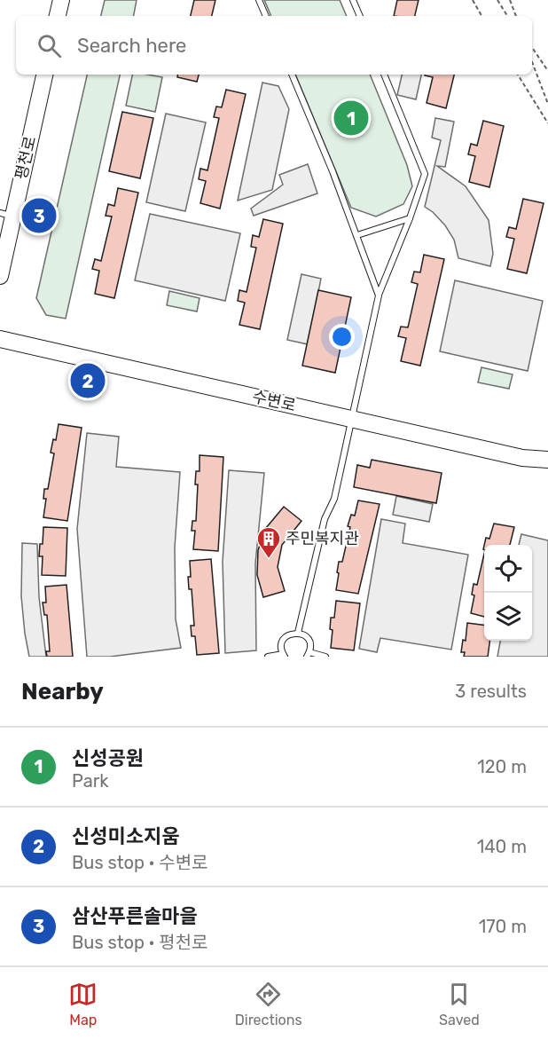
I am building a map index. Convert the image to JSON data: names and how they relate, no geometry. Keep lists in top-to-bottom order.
{
  "streets": {
    "main road": ["평천로", "수변로"]
  },
  "places": {
    "building": ["주민복지관"]
  },
  "page": {
    "search": "Search here",
    "pins": ["1", "3", "2"],
    "heading": ["Nearby", "3 results"],
    "list": [
      {
        "mark": "1",
        "name": "신성공원",
        "note": "Park",
        "value": "120 m"
      },
      {
        "mark": "2",
        "name": "신성미소지움",
        "note": "Bus stop · 수변로",
        "value": "140 m"
      },
      {
        "mark": "3",
        "name": "삼산푸른솔마을",
        "note": "Bus stop · 평천로",
        "value": "170 m"
      }
    ],
    "nav": ["Map", "Directions", "Saved"]
  }
}
